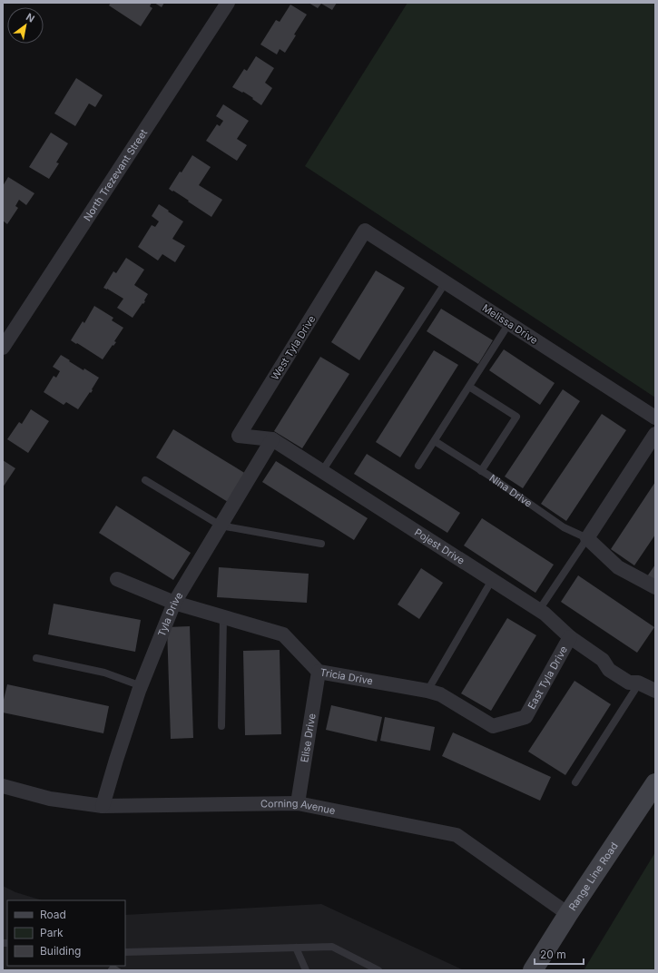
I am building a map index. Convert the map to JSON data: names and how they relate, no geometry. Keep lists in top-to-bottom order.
{
  "streets": {
    "main road": ["Range Line Road"],
    "street": [
      "North Trezevant Street",
      "Melissa Drive",
      "West Tyla Drive",
      "Nina Drive",
      "Pojest Drive",
      "Tyla Drive",
      "Tricia Drive",
      "East Tyla Drive",
      "Elise Drive",
      "Corning Avenue"
    ]
  },
  "crossings": [
    ["Melissa Drive", "West Tyla Drive"],
    ["West Tyla Drive", "Pojest Drive"],
    ["West Tyla Drive", "Tyla Drive"],
    ["Pojest Drive", "Tyla Drive"],
    ["Pojest Drive", "East Tyla Drive"],
    ["Tyla Drive", "Tricia Drive"],
    ["Tyla Drive", "Corning Avenue"],
    ["Tricia Drive", "East Tyla Drive"],
    ["Tricia Drive", "Elise Drive"],
    ["Elise Drive", "Corning Avenue"],
    ["Corning Avenue", "Range Line Road"]
  ],
  "legend": ["Road", "Park", "Building"],
  "scale_bar": "20 m",
  "north": "top right"
}
